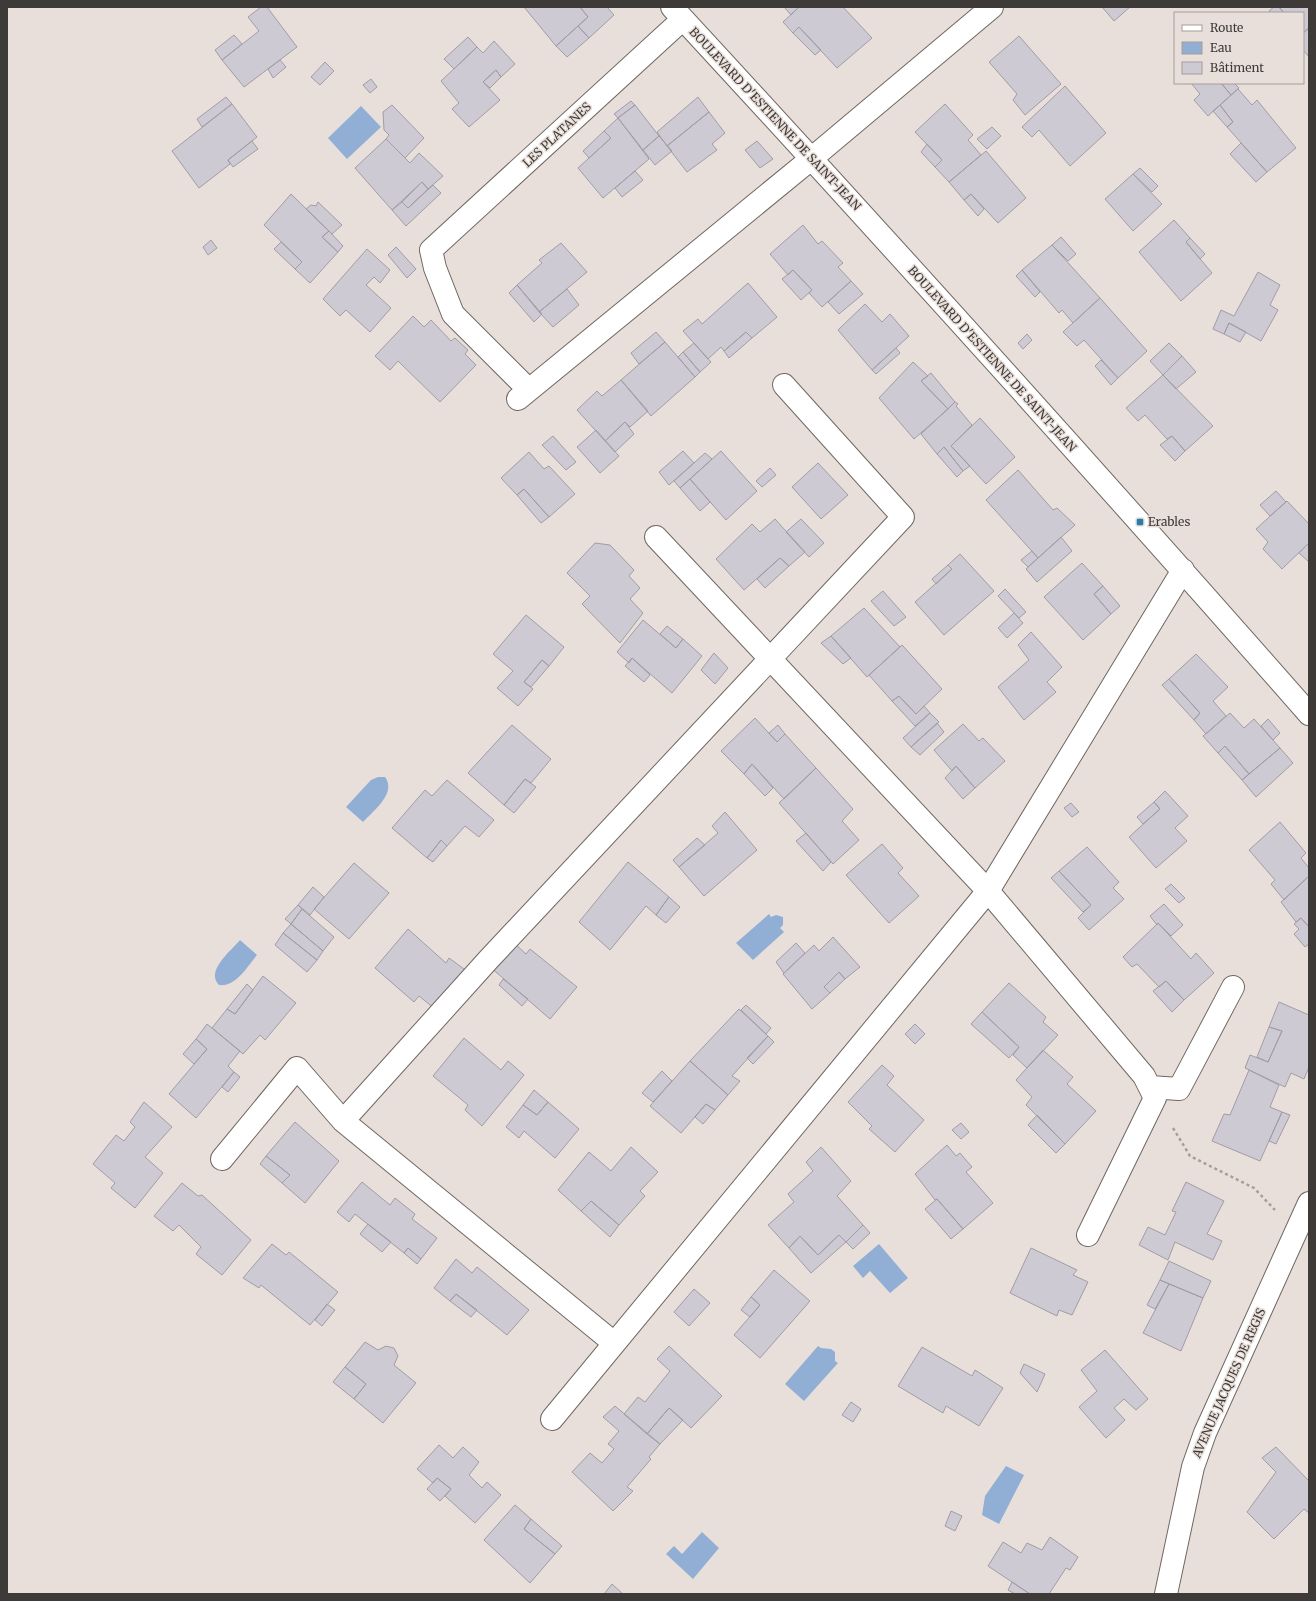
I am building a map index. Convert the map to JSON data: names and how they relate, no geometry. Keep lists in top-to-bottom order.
{
  "streets": {
    "street": ["BOULEVARD D'ESTIENNE DE SAINT-JEAN", "LES PLATANES", "AVENUE JACQUES DE REGIS"]
  },
  "crossings": [
    ["BOULEVARD D'ESTIENNE DE SAINT-JEAN", "LES PLATANES"]
  ],
  "places": {
    "transit": ["Erables"]
  },
  "legend": ["Route", "Eau", "Bâtiment"]
}
